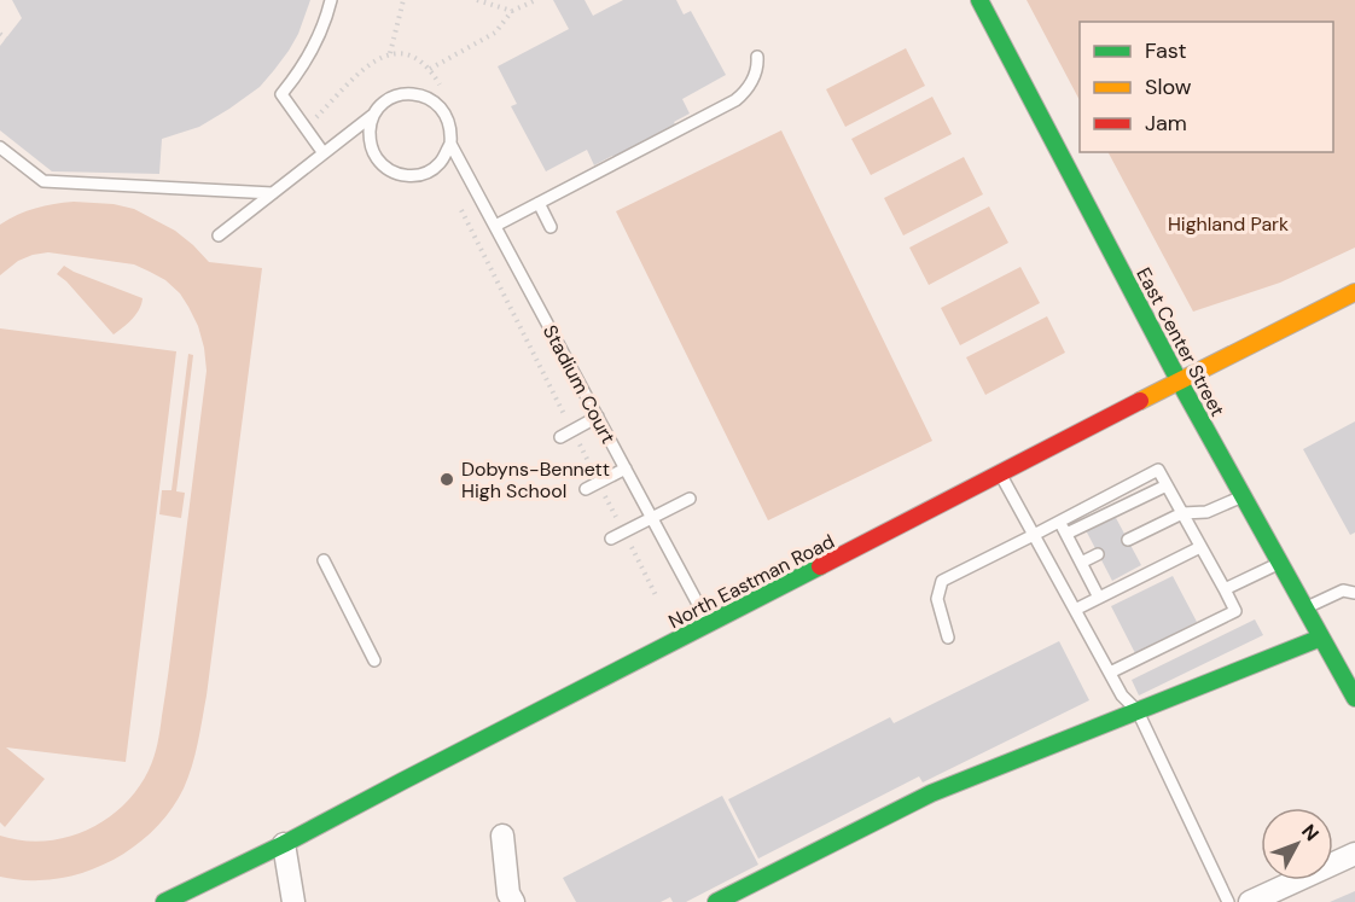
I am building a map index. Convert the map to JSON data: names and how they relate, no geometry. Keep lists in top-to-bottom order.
{
  "streets": {
    "street": ["East Center Street", "North Eastman Road"],
    "lane": ["Stadium Court"]
  },
  "crossings": [
    ["East Center Street", "North Eastman Road"],
    ["Stadium Court", "North Eastman Road"]
  ],
  "parks": ["Highland Park"],
  "places": ["Dobyns-Bennett High School"],
  "legend": ["Fast", "Slow", "Jam"],
  "north": "top right"
}
